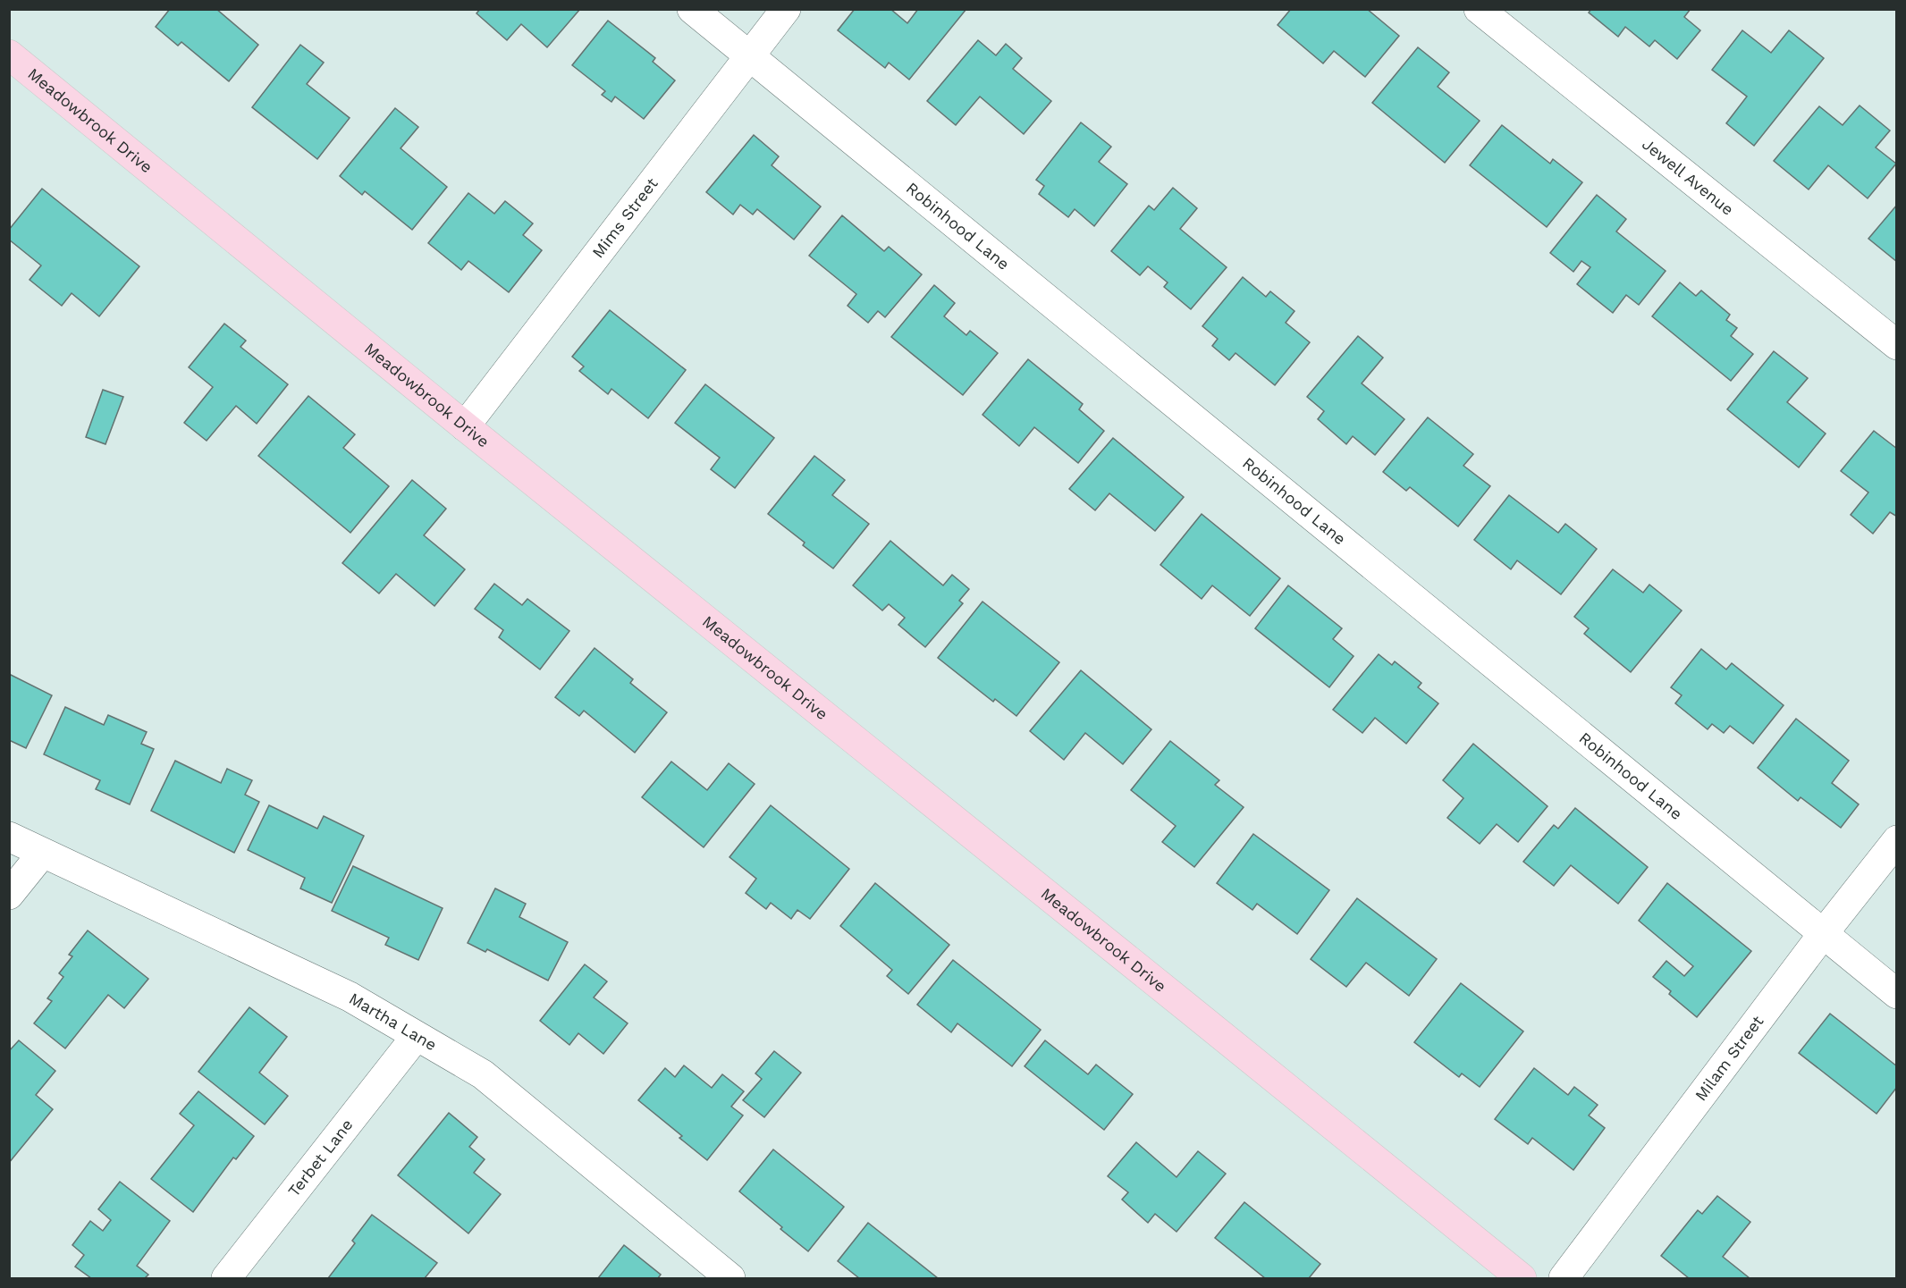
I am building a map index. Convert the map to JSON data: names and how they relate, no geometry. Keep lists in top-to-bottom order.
{
  "streets": {
    "main road": ["Meadowbrook Drive"],
    "street": [
      "Jewell Avenue",
      "Mims Street",
      "Robinhood Lane",
      "Martha Lane",
      "Milam Street",
      "Terbet Lane"
    ]
  },
  "crossings": [
    ["Meadowbrook Drive", "Mims Street"],
    ["Mims Street", "Robinhood Lane"],
    ["Robinhood Lane", "Milam Street"],
    ["Martha Lane", "Terbet Lane"]
  ]
}
